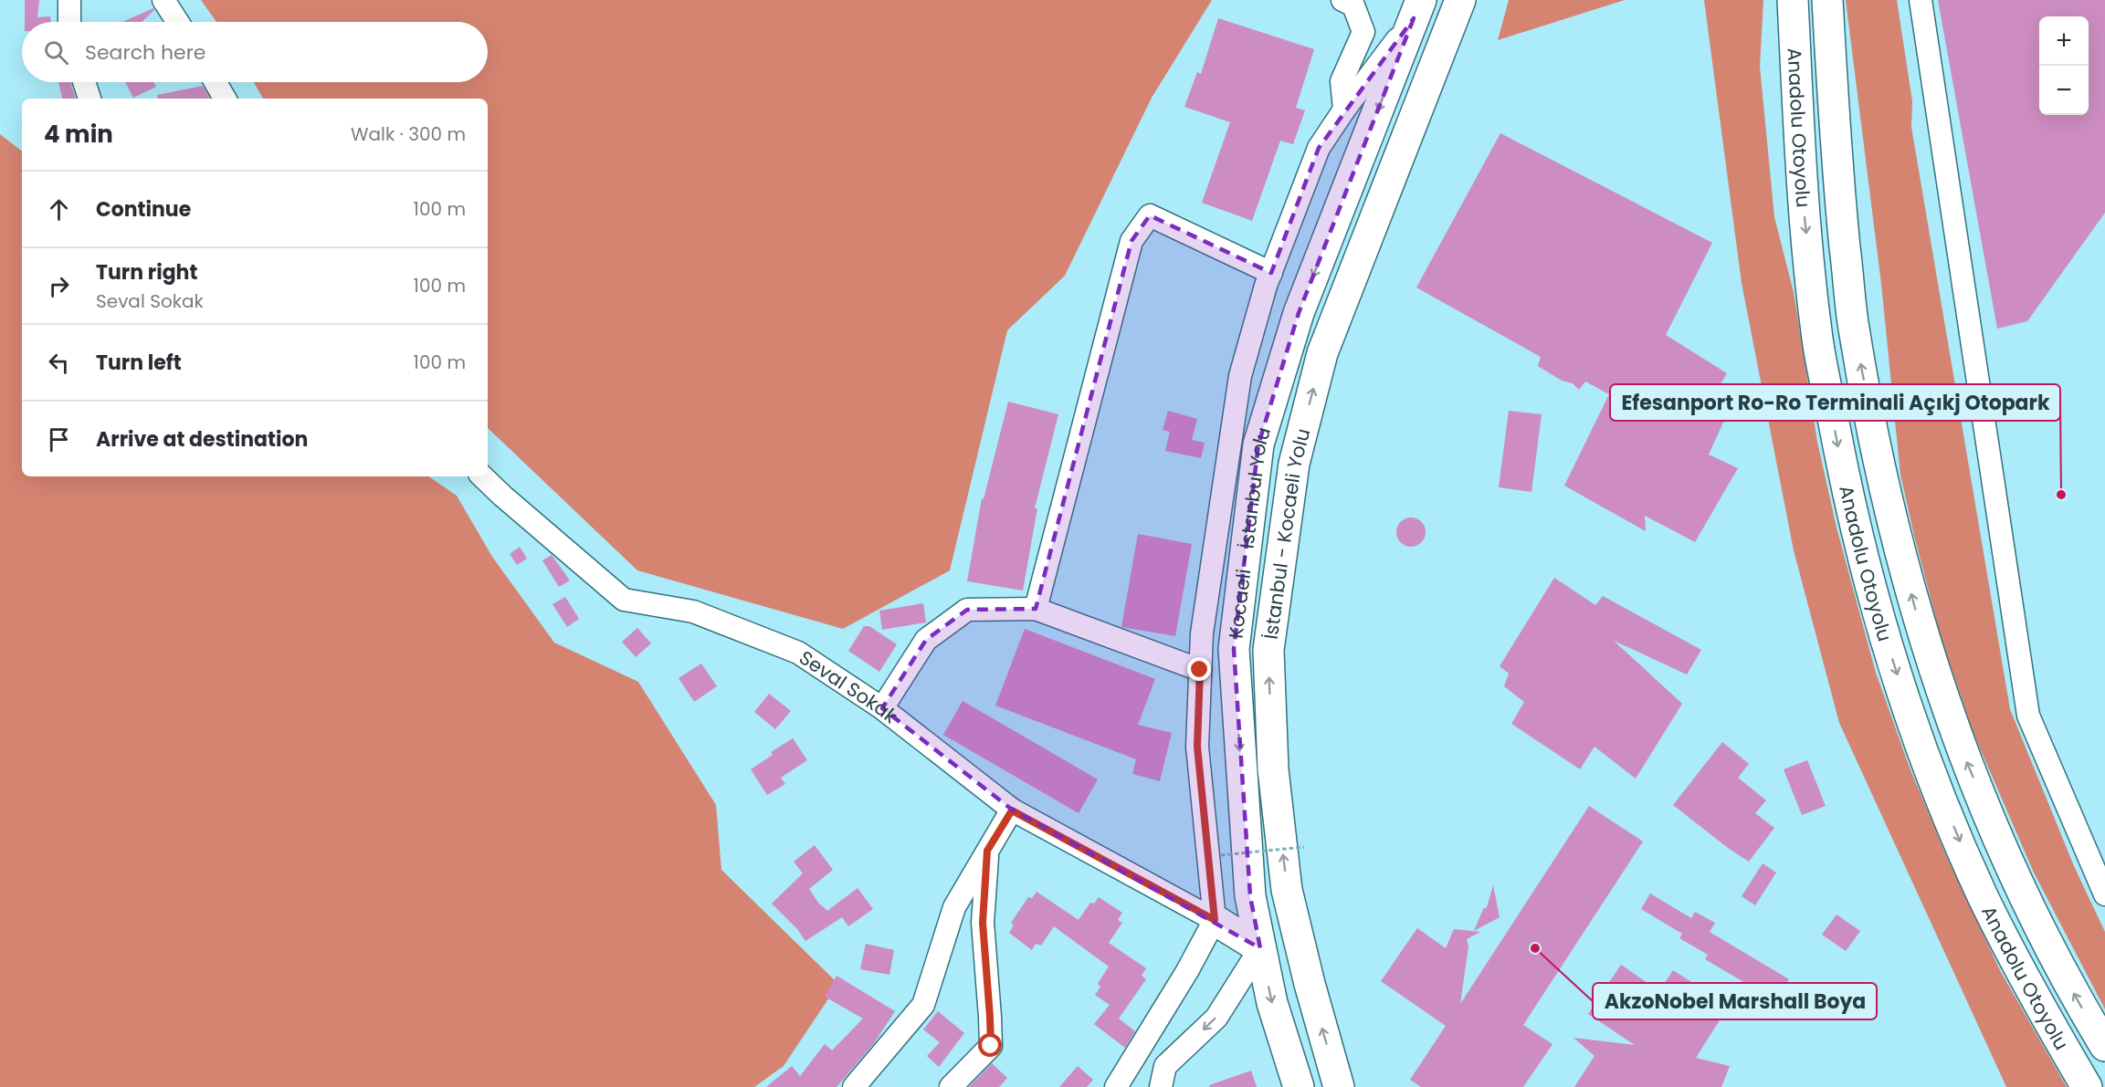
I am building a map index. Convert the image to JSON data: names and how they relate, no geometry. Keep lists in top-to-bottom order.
{
  "streets": {
    "highway": ["Anadolu Otoyolu", "Kocaeli - İstanbul Yolu", "İstanbul - Kocaeli Yolu"],
    "street": ["Seval Sokak"]
  },
  "one_way": ["Kocaeli - İstanbul Yolu", "İstanbul - Kocaeli Yolu"],
  "places": ["Efesanport Ro-Ro Terminali Açıkj Otopark", "AkzoNobel Marshall Boya"],
  "page": {
    "map_buttons": ["+", "−"],
    "search": "Search here",
    "heading": ["4 min", "Walk · 300 m"],
    "list": [
      ["Continue", "100 m"],
      ["Turn right", "Seval Sokak", "100 m"],
      ["Turn left", "100 m"],
      "Arrive at destination"
    ]
  }
}
